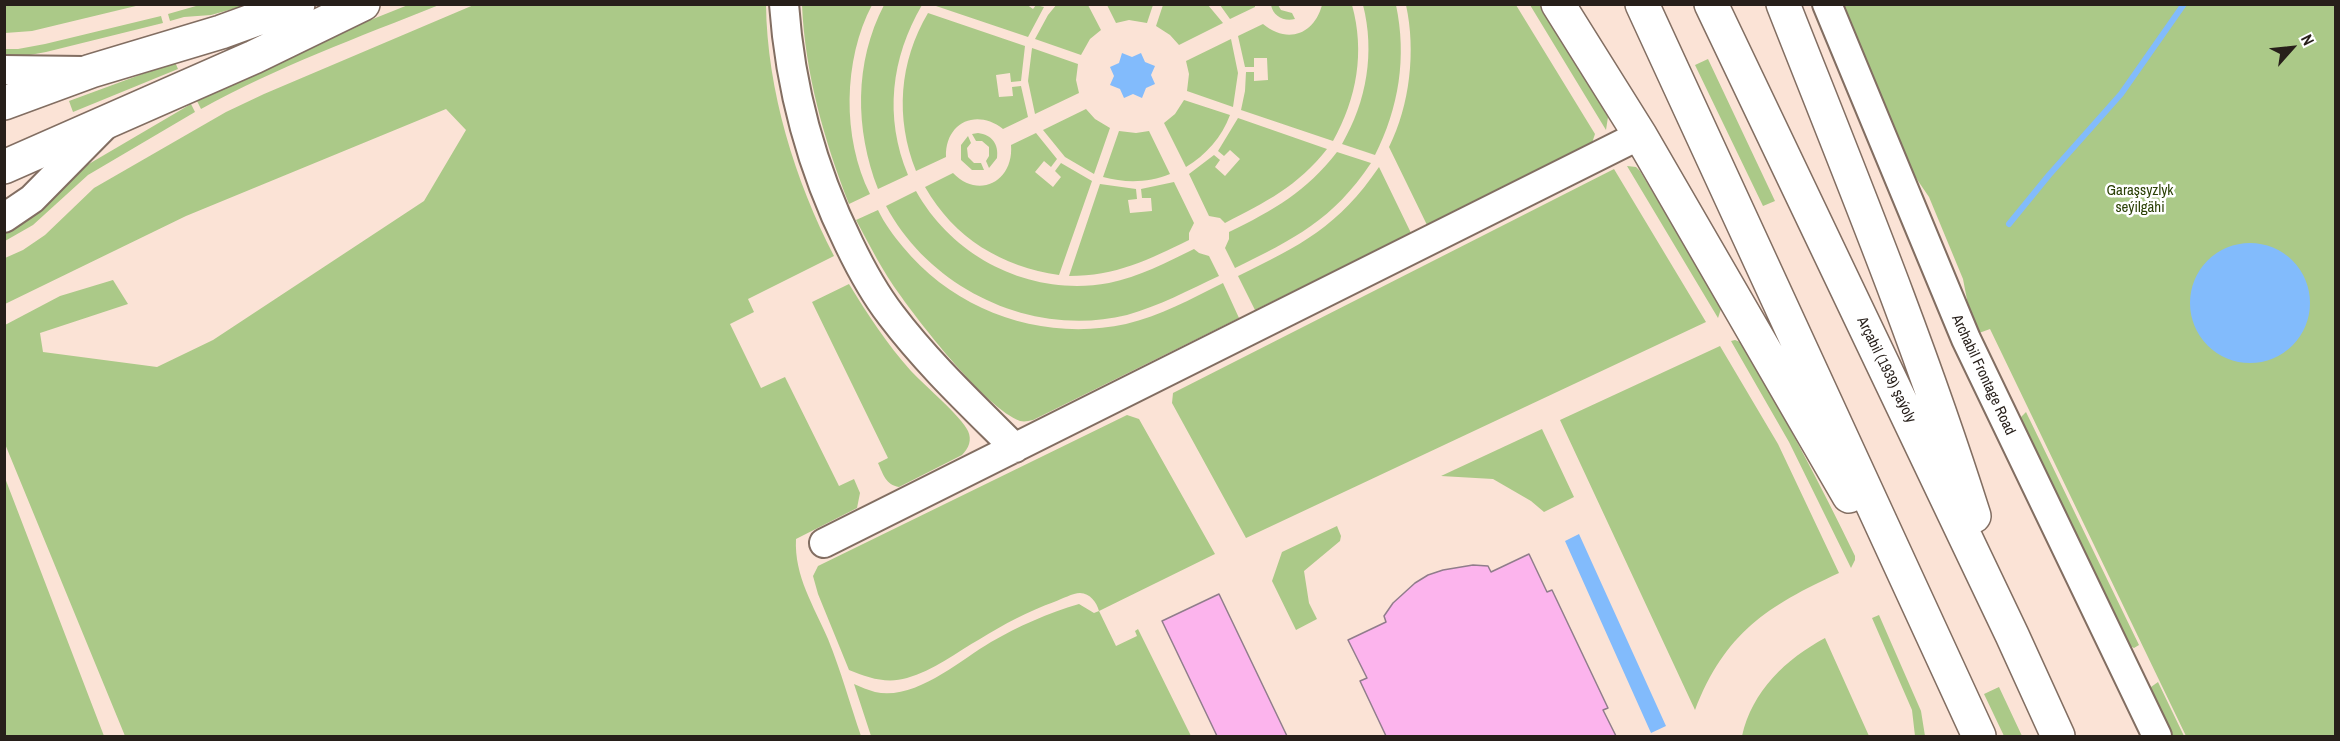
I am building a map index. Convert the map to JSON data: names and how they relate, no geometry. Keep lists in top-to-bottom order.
{
  "streets": {
    "main road": ["Arçabil (1939) şaýoly"],
    "street": ["Archabil Frontage Road"]
  },
  "parks": ["Garaşsyzlyk seýilgähi"],
  "north": "top right"
}
